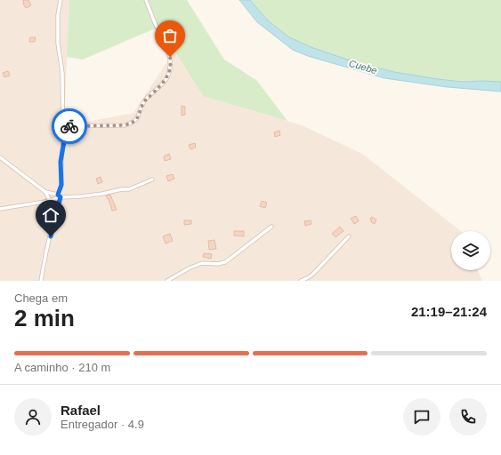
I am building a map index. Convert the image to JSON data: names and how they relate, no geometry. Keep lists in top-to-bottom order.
{
  "water": ["Cuebe"],
  "page": {
    "heading": ["2 min", "Chega em", "21:19–21:24"],
    "panel": ["Rafael", "Entregador · 4.9"],
    "bar": "A caminho · 210 m"
  }
}
